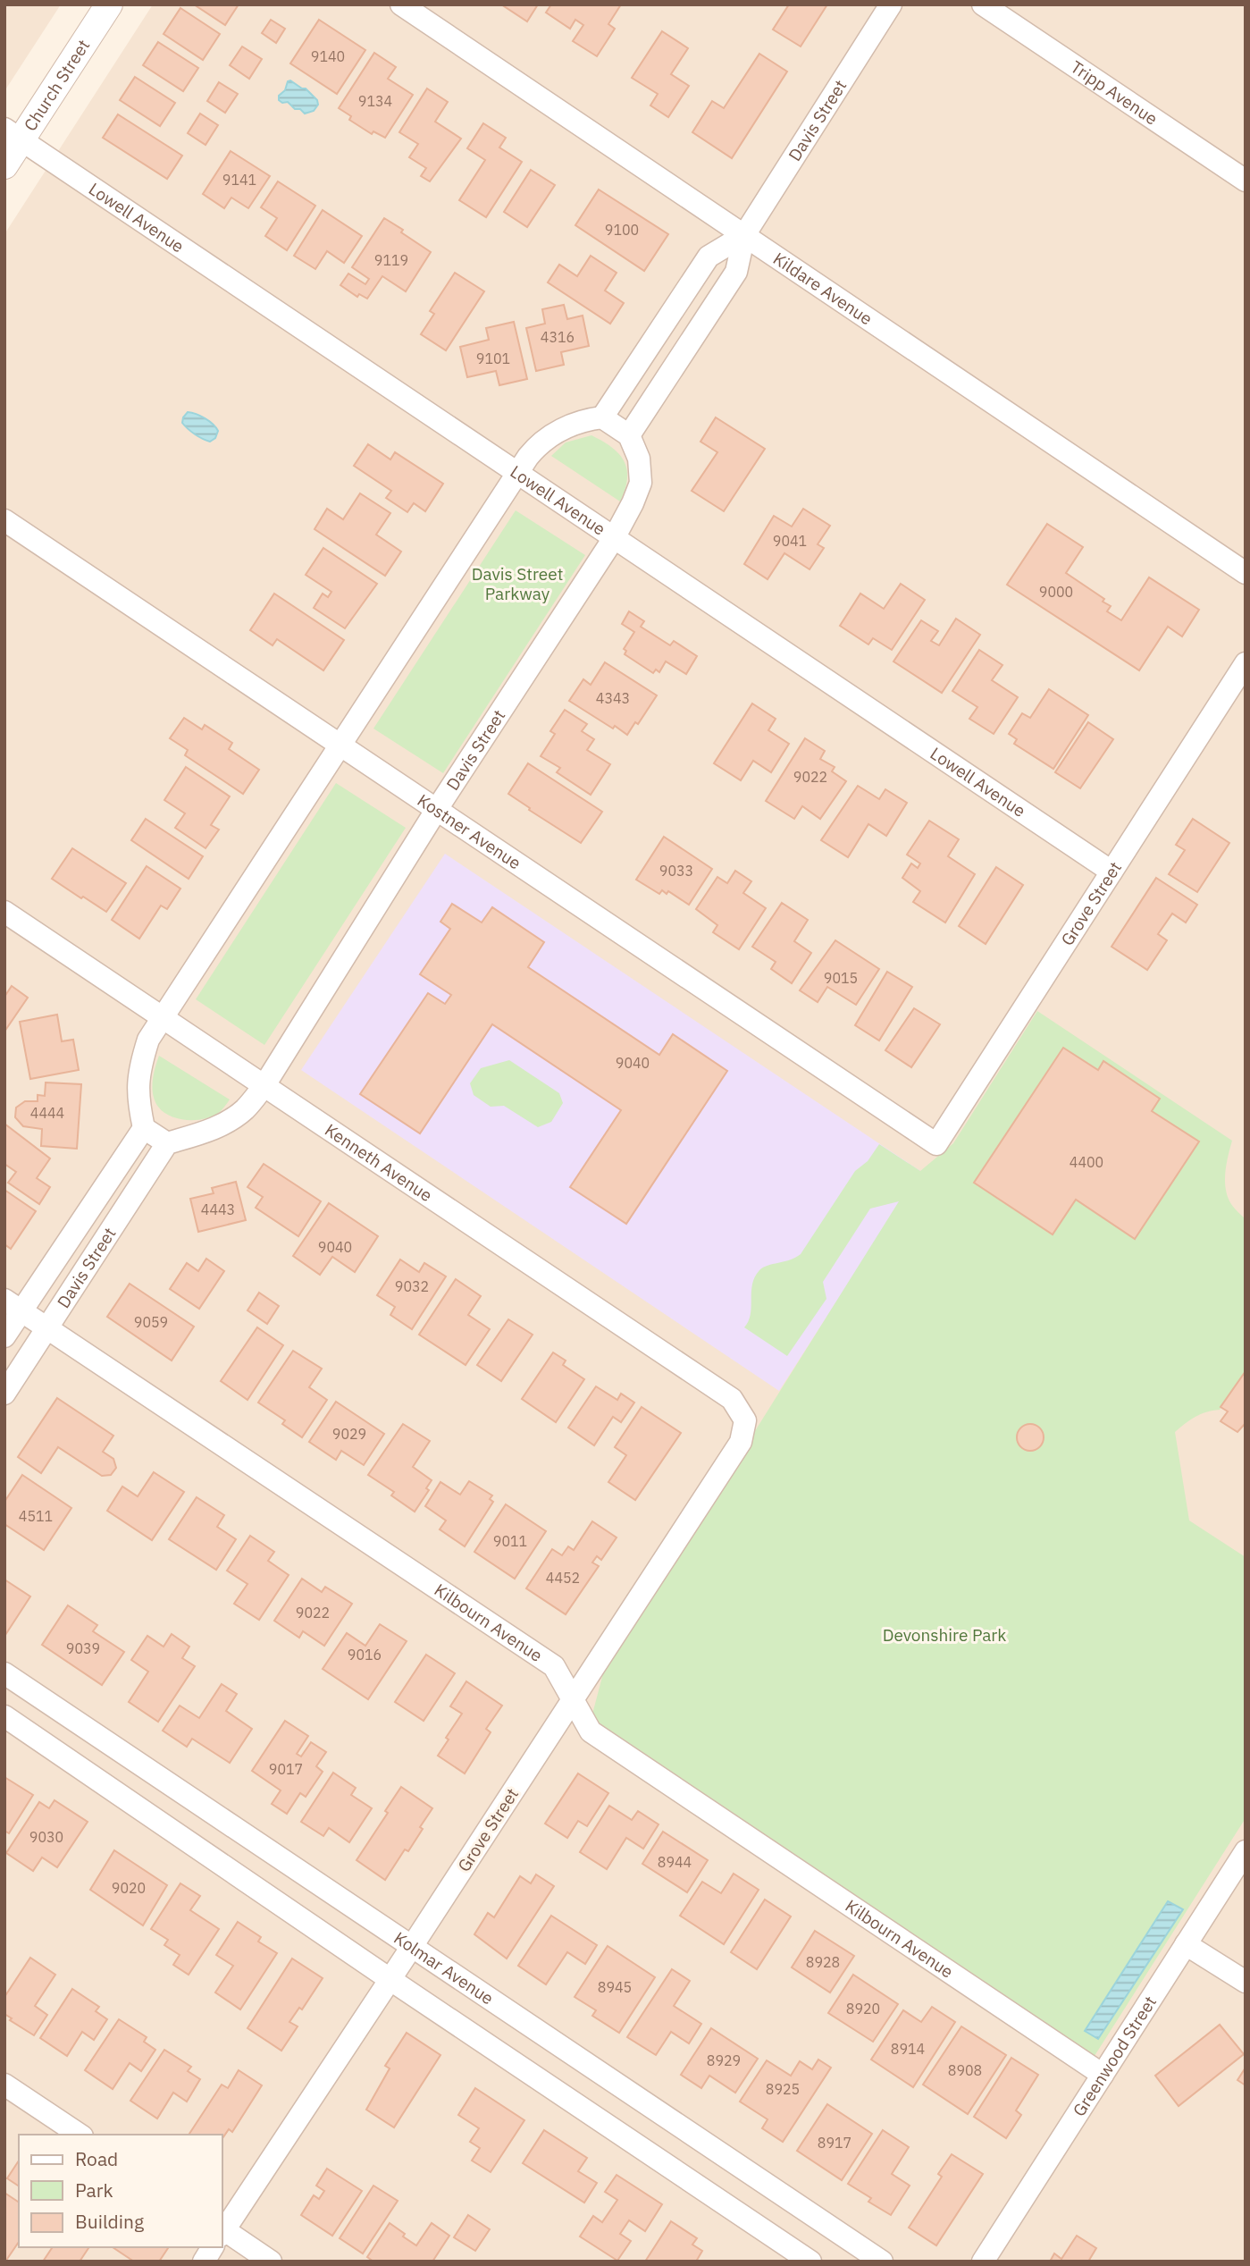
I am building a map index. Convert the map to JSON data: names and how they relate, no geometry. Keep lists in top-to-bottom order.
{
  "streets": {
    "street": [
      "Church Street",
      "Tripp Avenue",
      "Davis Street",
      "Lowell Avenue",
      "Kildare Avenue",
      "Kostner Avenue",
      "Grove Street",
      "Kenneth Avenue",
      "Kilbourn Avenue",
      "Kolmar Avenue",
      "Greenwood Street"
    ]
  },
  "crossings": [
    ["Church Street", "Lowell Avenue"],
    ["Davis Street", "Lowell Avenue"],
    ["Davis Street", "Kildare Avenue"],
    ["Davis Street", "Kostner Avenue"],
    ["Davis Street", "Kenneth Avenue"],
    ["Davis Street", "Kilbourn Avenue"],
    ["Lowell Avenue", "Grove Street"],
    ["Kostner Avenue", "Grove Street"],
    ["Grove Street", "Kenneth Avenue"],
    ["Grove Street", "Kilbourn Avenue"],
    ["Grove Street", "Kolmar Avenue"],
    ["Kilbourn Avenue", "Greenwood Street"]
  ],
  "parks": ["Davis Street Parkway", "Devonshire Park"],
  "house_numbers": [
    "9140",
    "9134",
    "9141",
    "9100",
    "9119",
    "4316",
    "9101",
    "9041",
    "9000",
    "4343",
    "9022",
    "9033",
    "9015",
    "9040",
    "4444",
    "4400",
    "4443",
    "9040",
    "9032",
    "9059",
    "9029",
    "4511",
    "9011",
    "4452",
    "9022",
    "9039",
    "9016",
    "9017",
    "9030",
    "8944",
    "9020",
    "8928",
    "8945",
    "8920",
    "8914",
    "8929",
    "8908",
    "8925",
    "8917"
  ],
  "legend": ["Road", "Park", "Building"]
}
